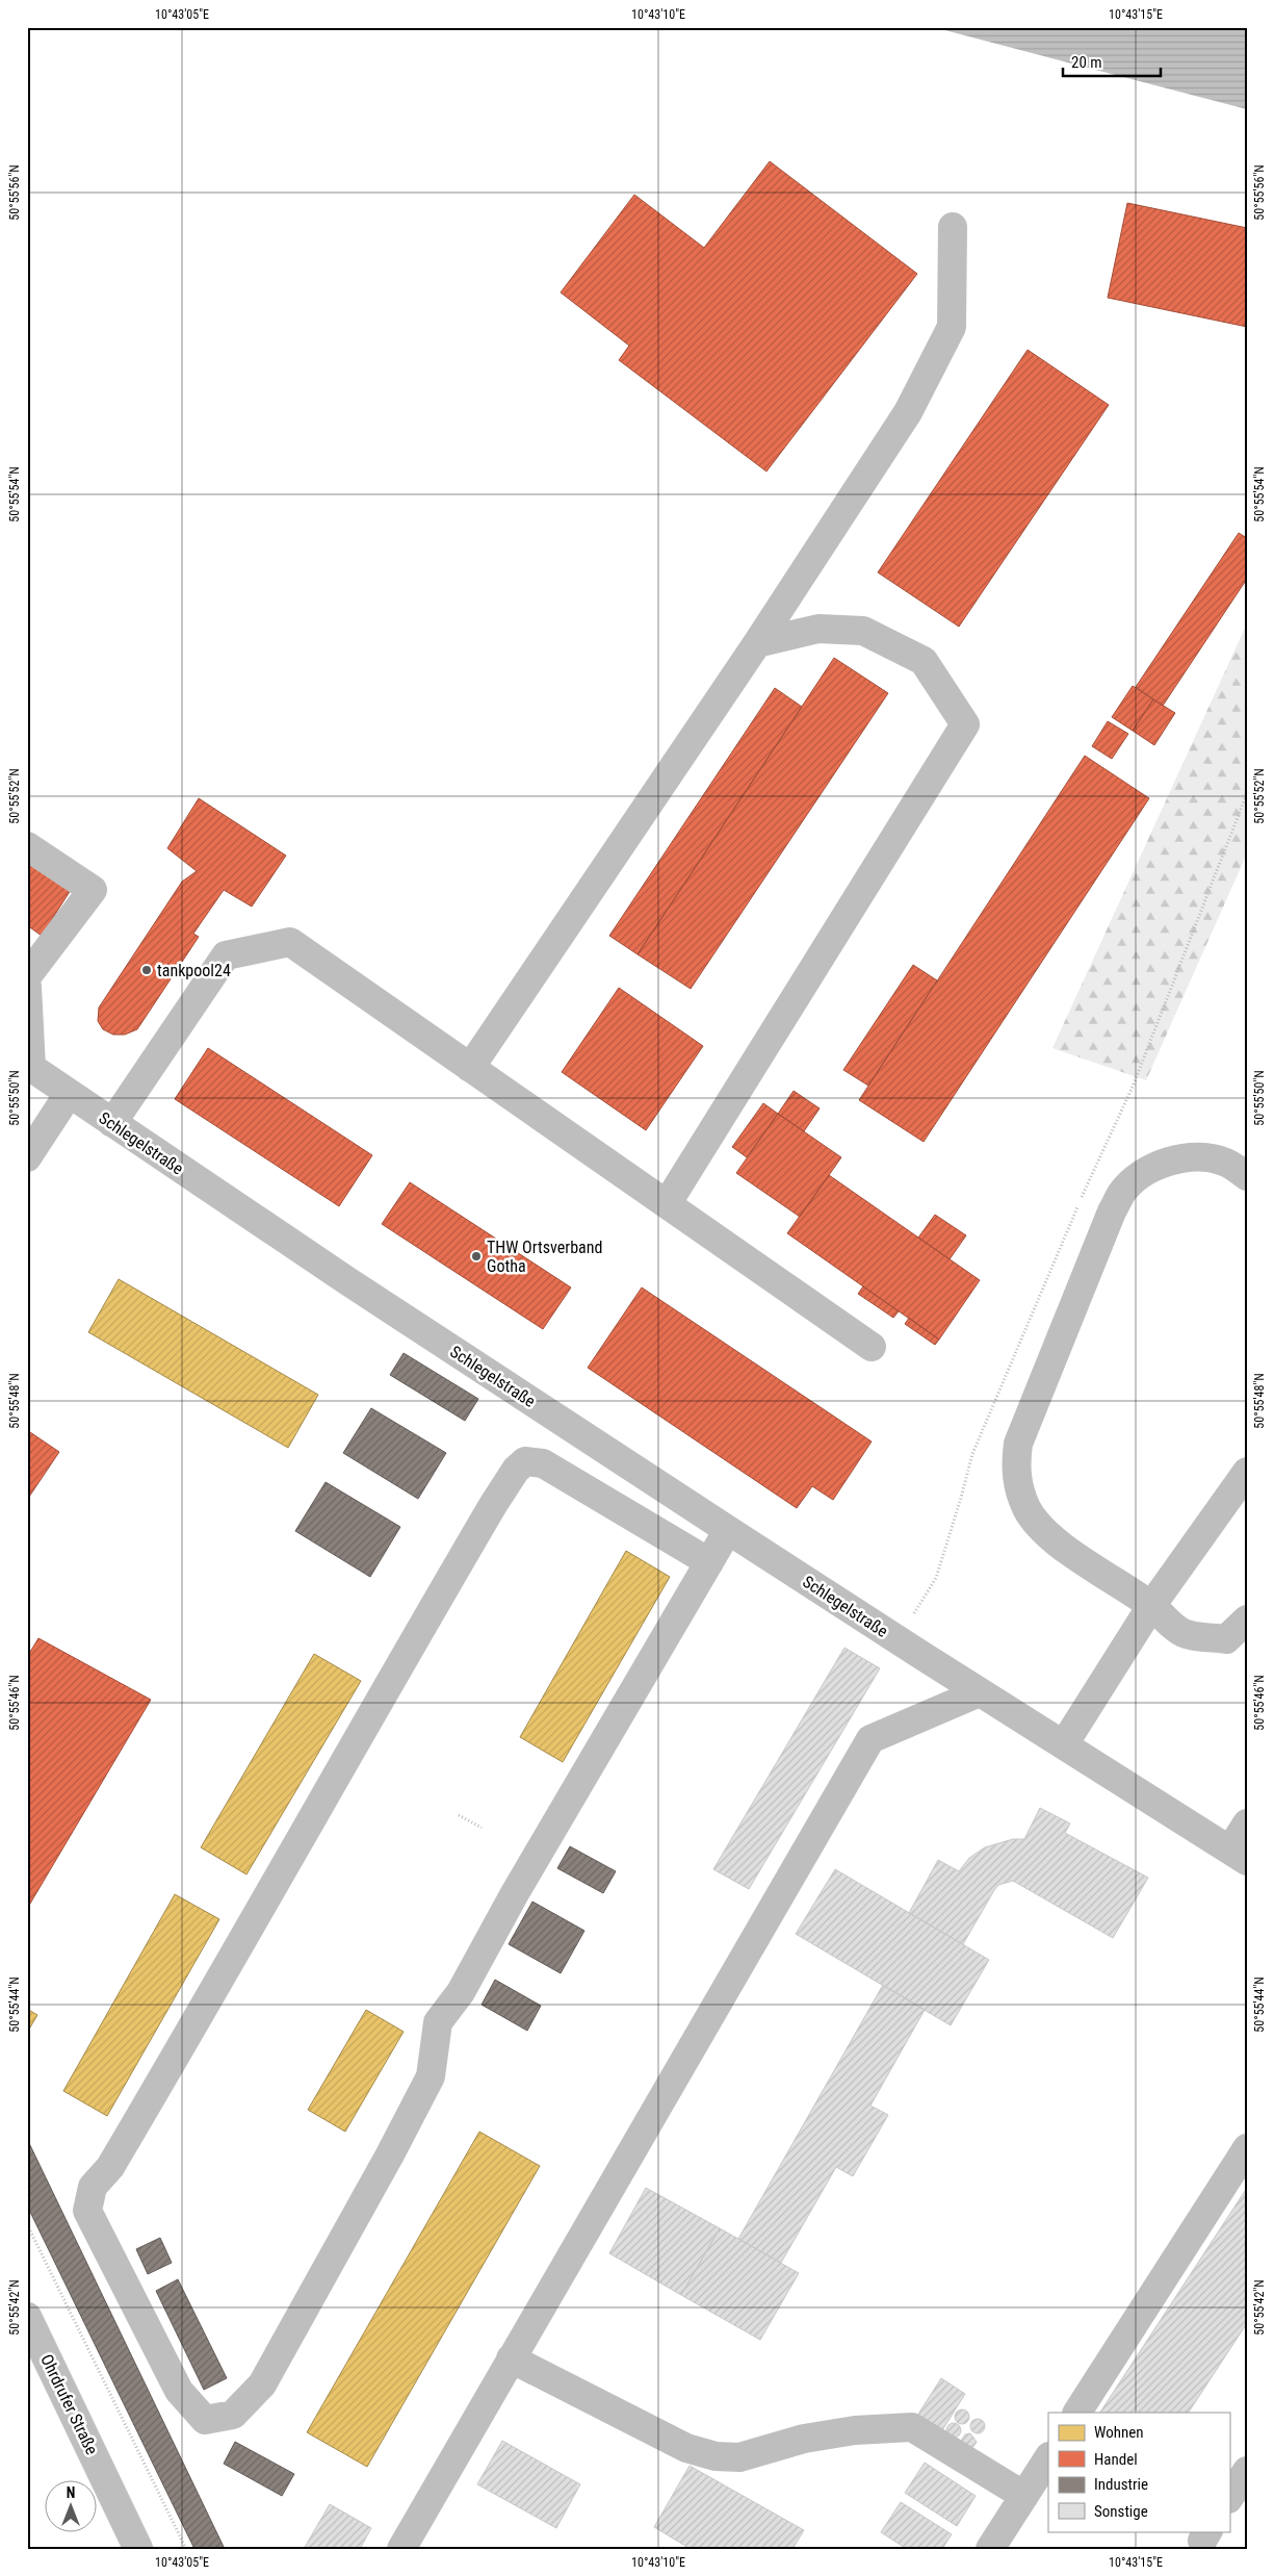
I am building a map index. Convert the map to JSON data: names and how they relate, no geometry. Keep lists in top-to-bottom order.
{
  "streets": {
    "street": ["Schlegelstraße", "Ohrdrufer Straße"]
  },
  "places": ["tankpool24", "THW Ortsverband Gotha"],
  "legend": [
    "Wohnen",
    "Handel",
    "Industrie",
    "Sonstige"
  ],
  "scale_bar": "20 m",
  "north": "top",
  "coordinates": [
    "10°43'05\"E",
    "10°43'10\"E",
    "10°43'15\"E",
    "50°55'56\"N",
    "50°55'54\"N",
    "50°55'52\"N",
    "50°55'50\"N",
    "50°55'48\"N",
    "50°55'46\"N",
    "50°55'44\"N",
    "50°55'42\"N"
  ]
}
